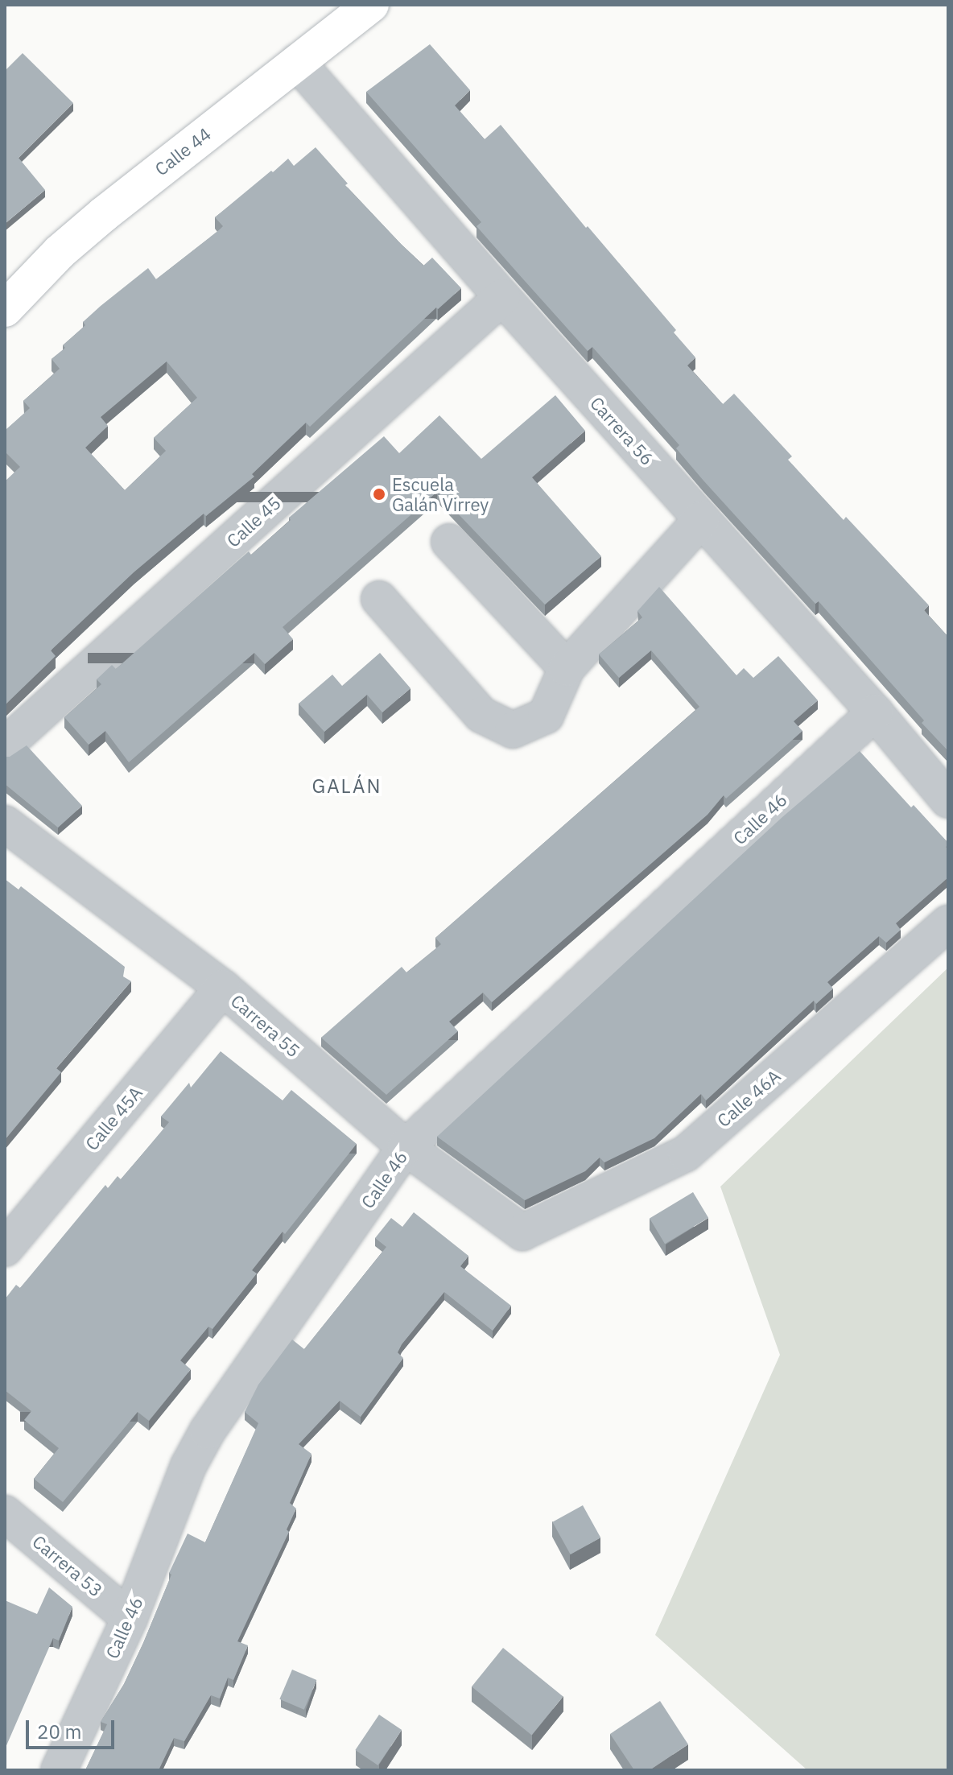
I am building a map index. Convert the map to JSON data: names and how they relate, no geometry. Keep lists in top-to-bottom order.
{
  "streets": {
    "main road": ["Calle 44"],
    "street": [
      "Carrera 56",
      "Calle 45",
      "Calle 46",
      "Carrera 55",
      "Calle 46A",
      "Calle 45A",
      "Carrera 53"
    ]
  },
  "crossings": [
    ["Calle 44", "Carrera 56"],
    ["Carrera 56", "Calle 45"],
    ["Carrera 56", "Calle 46"],
    ["Calle 46", "Carrera 55"],
    ["Calle 46", "Carrera 53"],
    ["Carrera 55", "Calle 46A"],
    ["Carrera 55", "Calle 45A"]
  ],
  "districts": ["GALÁN"],
  "places": ["Escuela Galán Virrey"],
  "scale_bar": "20 m"
}
